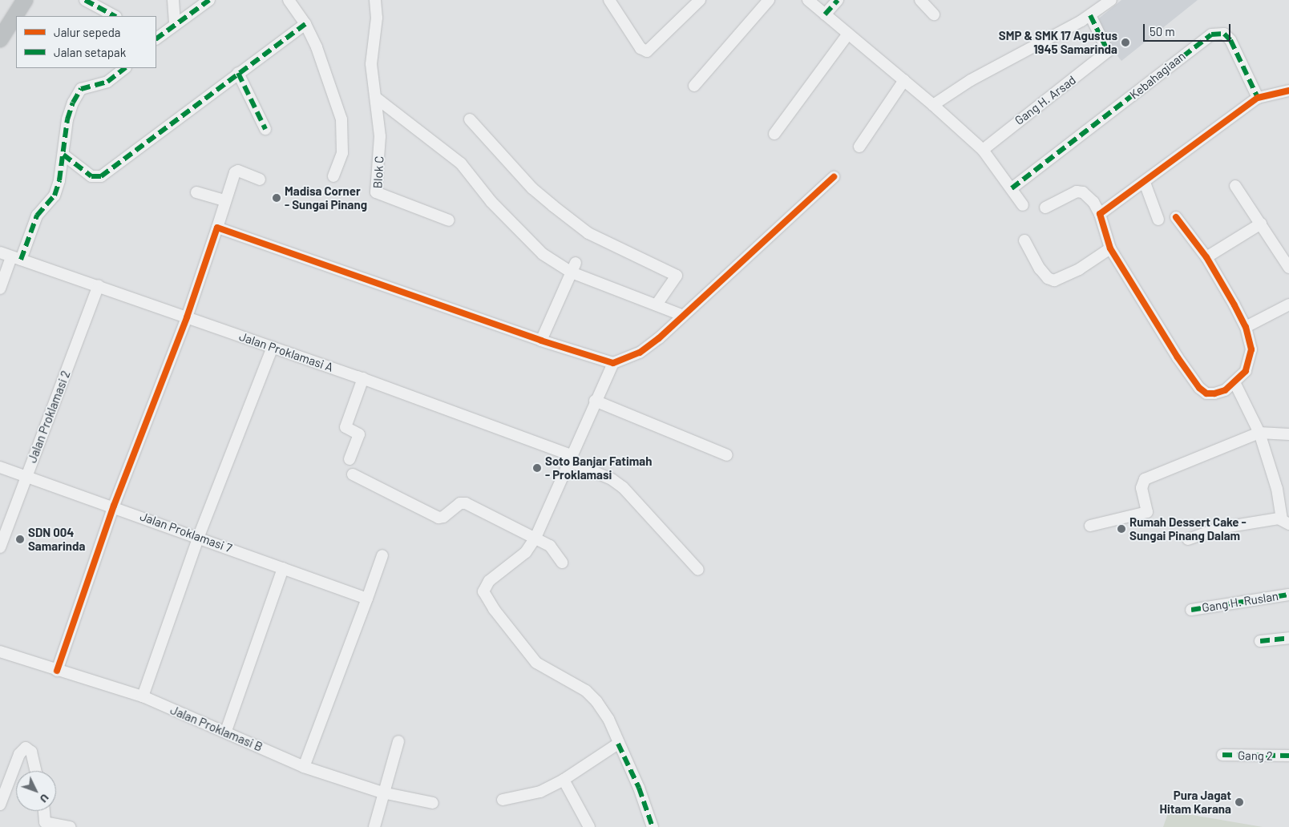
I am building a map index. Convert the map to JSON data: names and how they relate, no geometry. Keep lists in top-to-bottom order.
{
  "streets": {
    "street": [
      "Kebahagiaan",
      "Gang H. Arsad",
      "Blok C",
      "Jalan Proklamasi A",
      "Jalan Proklamasi 2",
      "Jalan Proklamasi 7",
      "Gang H. Ruslan",
      "Jalan Proklamasi B",
      "Gang 2"
    ]
  },
  "crossings": [
    ["Jalan Proklamasi A", "Jalan Proklamasi 2"],
    ["Jalan Proklamasi 2", "Jalan Proklamasi 7"]
  ],
  "places": [
    "SMP & SMK 17 Agustus 1945 Samarinda",
    "Madisa Corner - Sungai Pinang",
    "Soto Banjar Fatimah - Proklamasi",
    "Rumah Dessert Cake - Sungai Pinang Dalam",
    "SDN 004 Samarinda",
    "Pura Jagat Hitam Karana"
  ],
  "legend": ["Jalur sepeda", "Jalan setapak"],
  "scale_bar": "50 m",
  "north": "bottom right"
}
